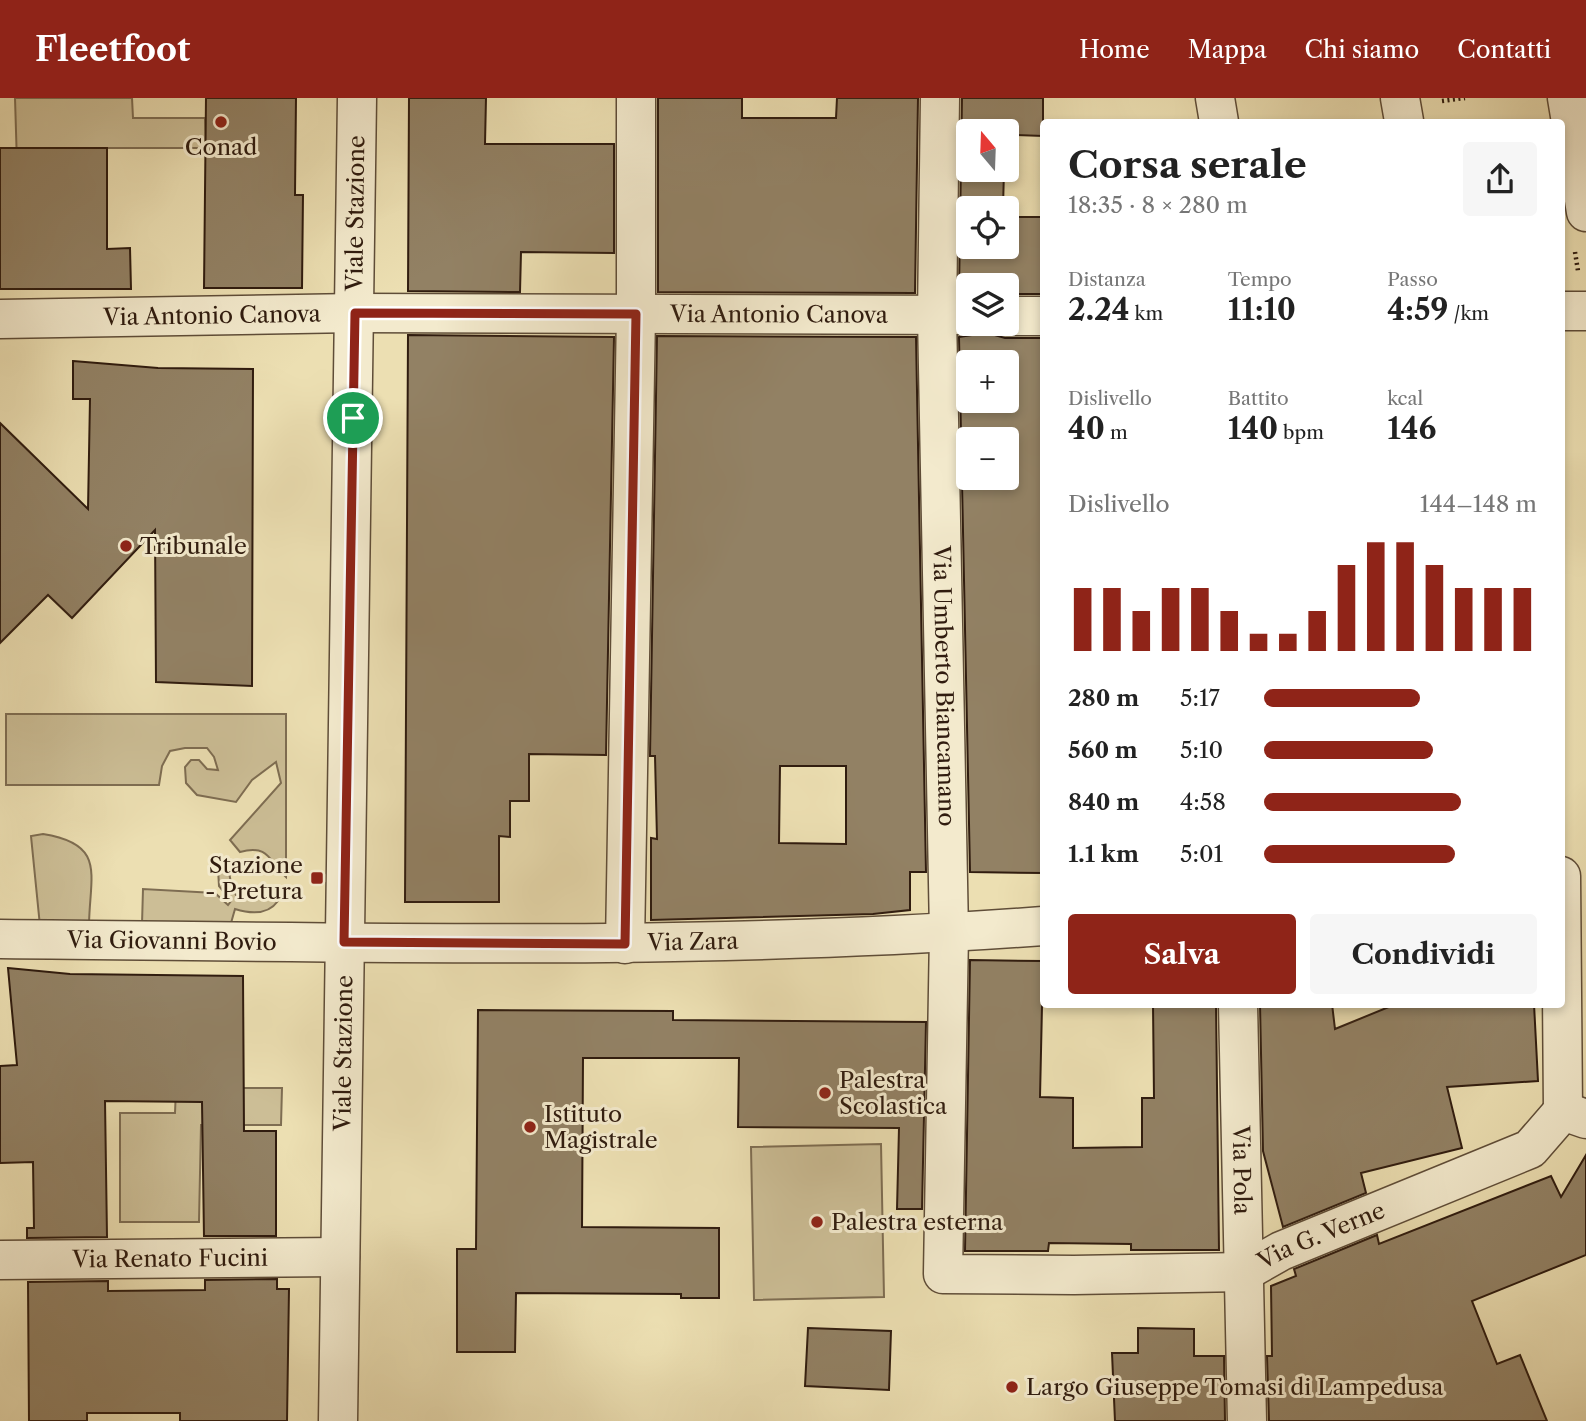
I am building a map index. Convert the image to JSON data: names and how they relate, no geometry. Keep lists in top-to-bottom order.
{
  "streets": {
    "street": [
      "Viale Stazione",
      "Via Antonio Canova",
      "Via Umberto Biancamano",
      "Via Giovanni Bovio",
      "Via Zara",
      "Via Pola",
      "Via G. Verne",
      "Via Renato Fucini"
    ]
  },
  "crossings": [
    ["Viale Stazione", "Via Antonio Canova"],
    ["Viale Stazione", "Via Giovanni Bovio"],
    ["Viale Stazione", "Via Zara"],
    ["Viale Stazione", "Via Renato Fucini"],
    ["Via Antonio Canova", "Via Umberto Biancamano"],
    ["Via Umberto Biancamano", "Via Zara"],
    ["Via Umberto Biancamano", "Via G. Verne"],
    ["Via Giovanni Bovio", "Via Zara"],
    ["Via Pola", "Via G. Verne"]
  ],
  "places": {
    "other": [
      "Conad",
      "Tribunale",
      "Palestra Scolastica",
      "Istituto Magistrale",
      "Palestra esterna",
      "Largo Giuseppe Tomasi di Lampedusa"
    ],
    "transit": ["Stazione - Pretura"]
  },
  "north": "top",
  "page": {
    "header": "Fleetfoot",
    "nav": [
      "Home",
      "Mappa",
      "Chi siamo",
      "Contatti"
    ],
    "map_buttons": ["+", "−"],
    "heading": ["Corsa serale", "18:35 · 8 × 280 m"],
    "stats": [
      ["Distanza", "2.24 km"],
      ["Tempo", "11:10"],
      ["Passo", "4:59 /km"],
      ["Dislivello", "40 m"],
      ["Battito", "140 bpm"],
      ["kcal", "146"]
    ],
    "chart": ["Dislivello", "144–148 m"],
    "list": [
      {
        "name": "280 m",
        "note": "5:17"
      },
      {
        "name": "560 m",
        "note": "5:10"
      },
      {
        "name": "840 m",
        "note": "4:58"
      },
      {
        "name": "1.1 km",
        "note": "5:01"
      }
    ],
    "buttons": ["Salva", "Condividi"]
  }
}
